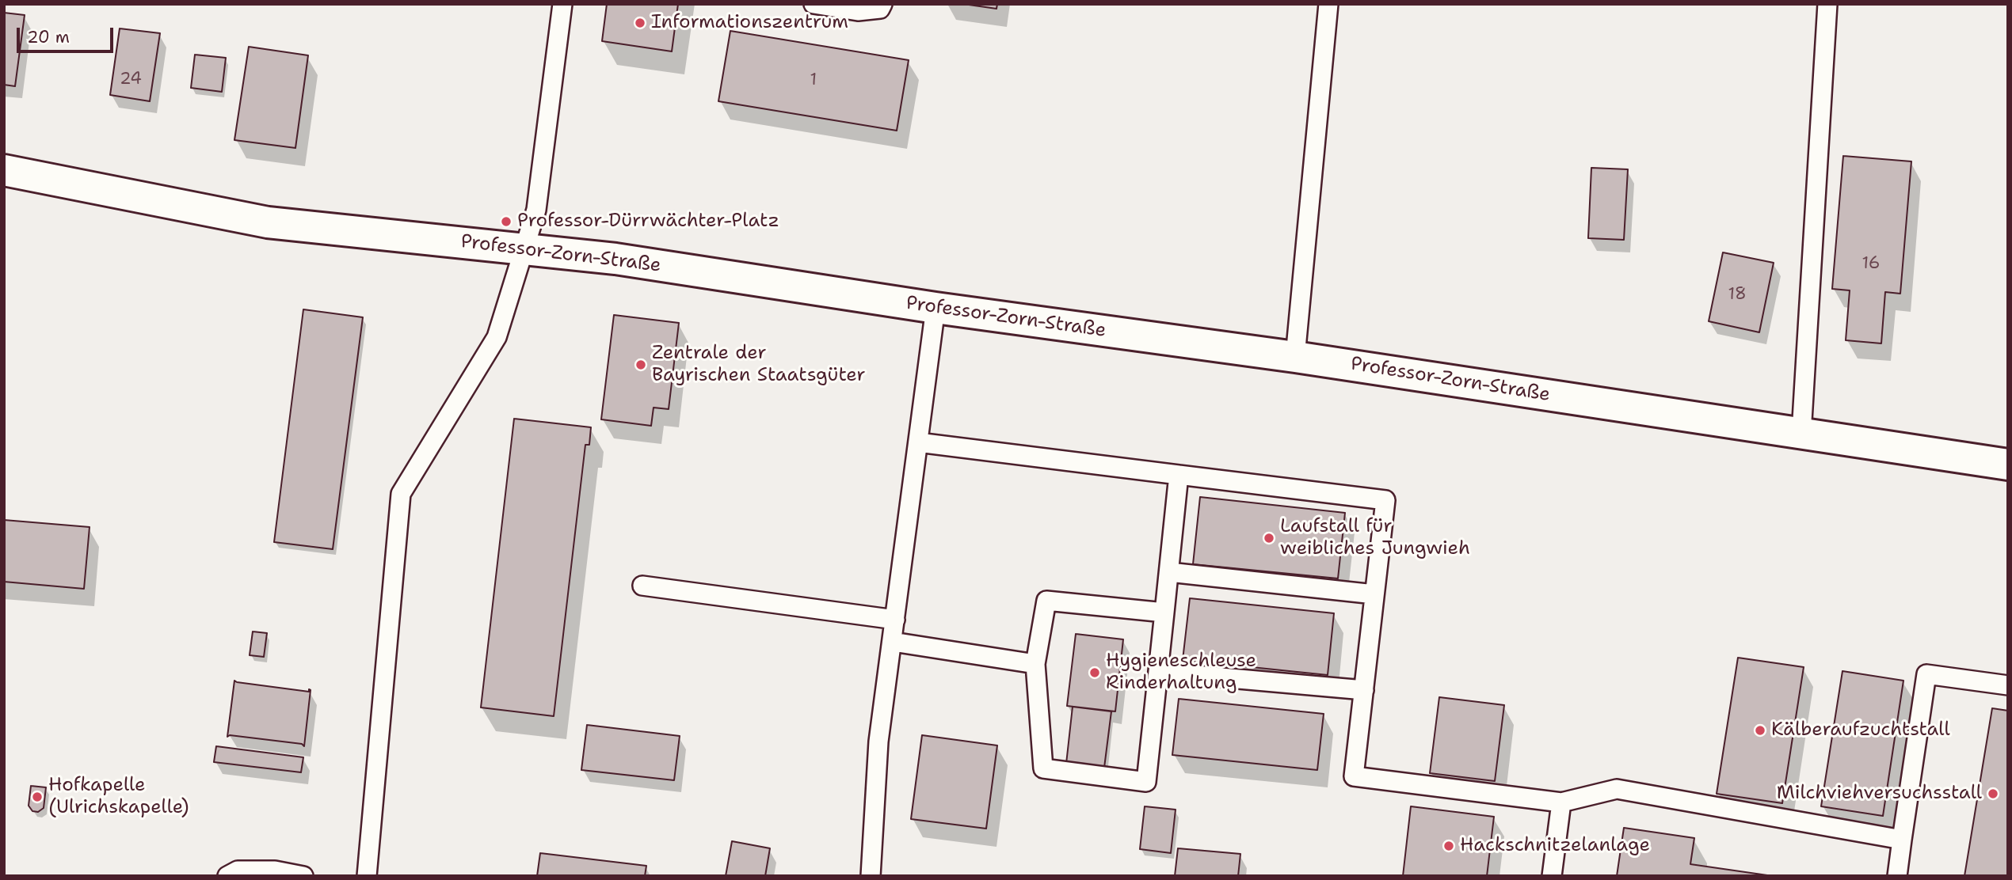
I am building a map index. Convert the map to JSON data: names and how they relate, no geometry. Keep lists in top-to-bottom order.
{
  "streets": {
    "street": ["Professor-Zorn-Straße"]
  },
  "places": [
    "Informationszentrum",
    "Professor-Dürrwächter-Platz",
    "Zentrale der Bayrischen Staatsgüter",
    "Laufstall für weibliches Jungwieh",
    "Hygieneschleuse Rinderhaltung",
    "Kälberaufzuchtstall",
    "Milchviehversuchsstall",
    "Hofkapelle (Ulrichskapelle)",
    "Hackschnitzelanlage"
  ],
  "house_numbers": [
    "24",
    "1",
    "16",
    "18"
  ],
  "scale_bar": "20 m"
}
